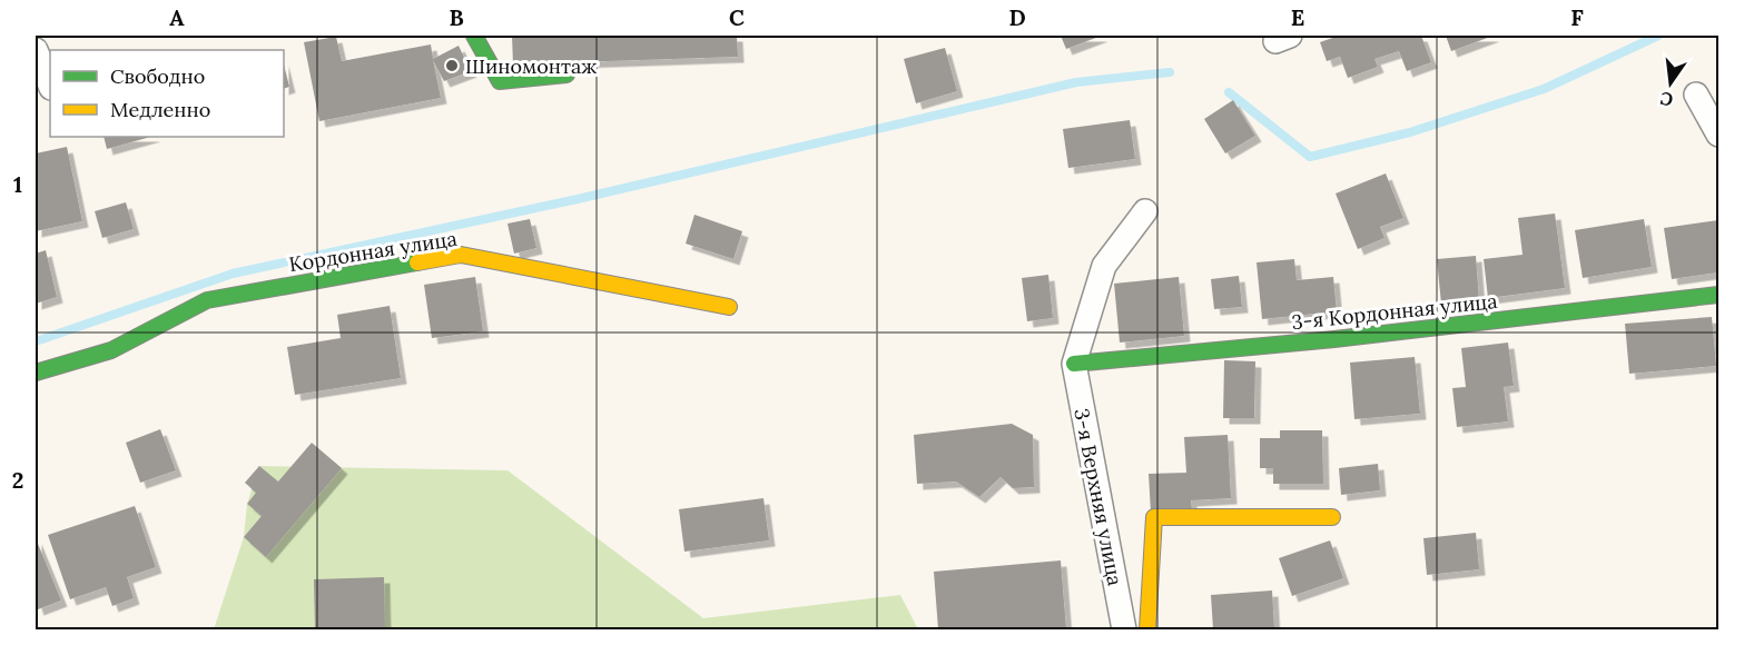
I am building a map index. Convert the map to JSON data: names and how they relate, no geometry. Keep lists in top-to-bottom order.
{
  "streets": {
    "street": ["Кордонная улица", "3-я Кордонная улица", "3-я Верхняя улица"]
  },
  "crossings": [
    ["3-я Кордонная улица", "3-я Верхняя улица"]
  ],
  "places": ["Шиномонтаж"],
  "legend": ["Свободно", "Медленно"],
  "north": "bottom",
  "grid": {
    "columns": [
      "A",
      "B",
      "C",
      "D",
      "E",
      "F"
    ],
    "rows": ["1", "2"]
  }
}
